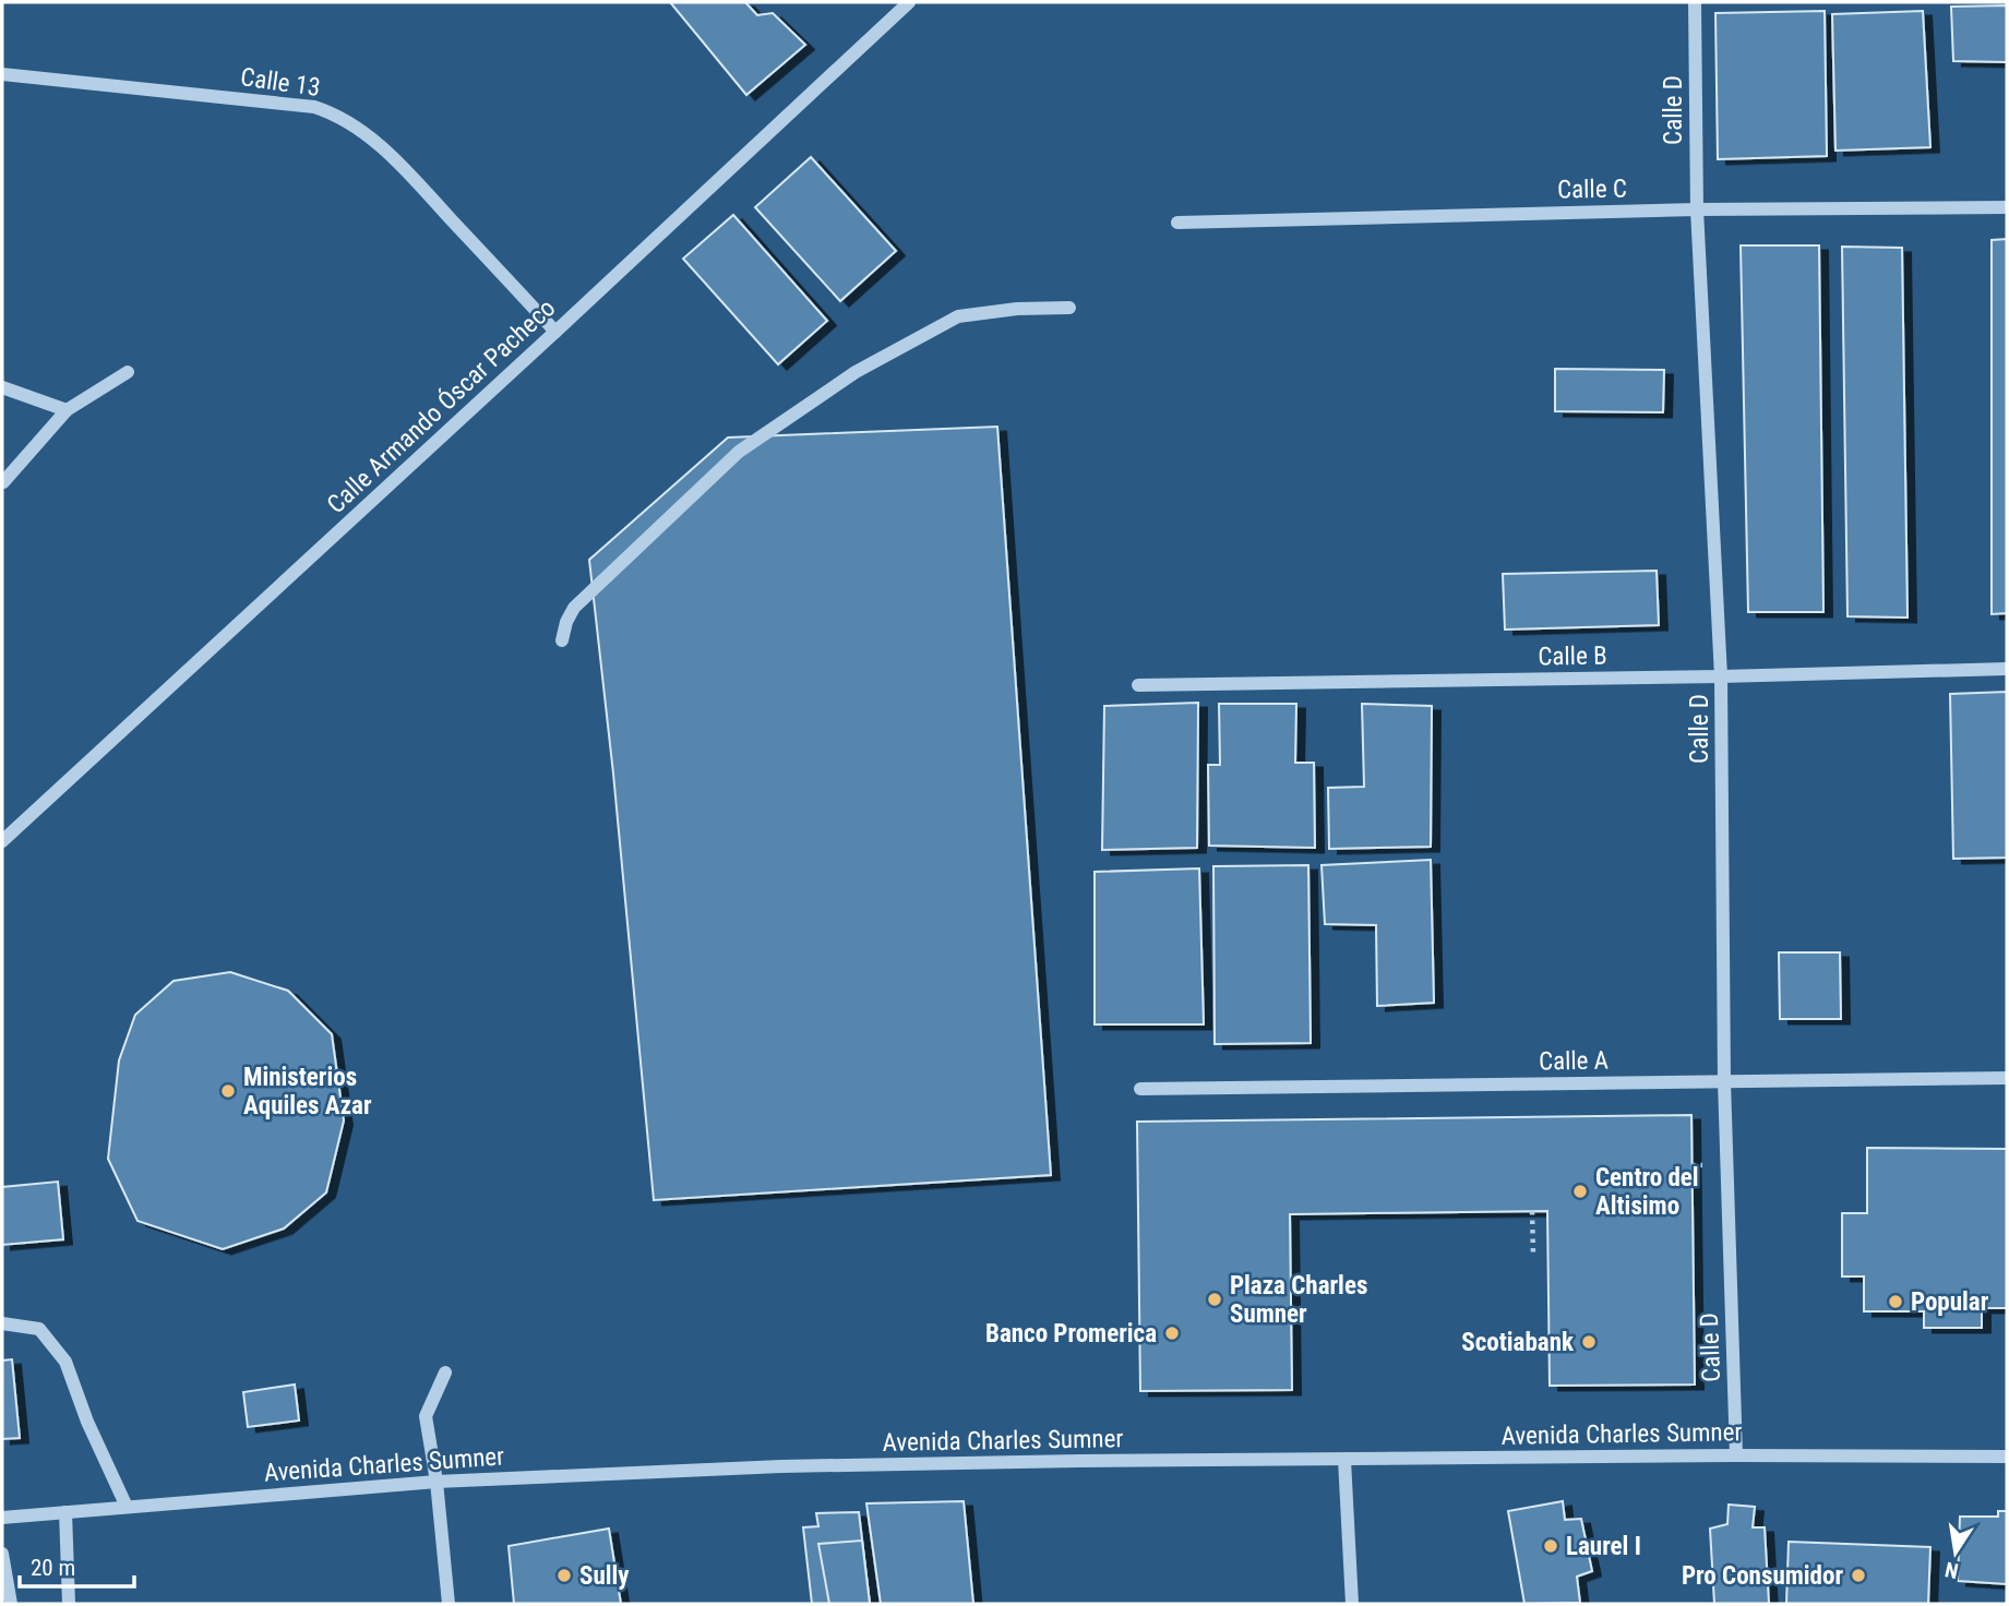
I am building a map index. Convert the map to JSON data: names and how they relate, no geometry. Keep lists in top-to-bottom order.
{
  "streets": {
    "street": [
      "Calle 13",
      "Calle D",
      "Calle C",
      "Calle Armando Óscar Pacheco",
      "Calle B",
      "Calle A",
      "Avenida Charles Sumner"
    ]
  },
  "crossings": [
    ["Calle 13", "Calle Armando Óscar Pacheco"],
    ["Calle D", "Calle C"],
    ["Calle D", "Calle B"],
    ["Calle D", "Calle A"],
    ["Calle D", "Avenida Charles Sumner"]
  ],
  "places": [
    "Ministerios Aquiles Azar",
    "Centro del Altisimo",
    "Plaza Charles Sumner",
    "Popular",
    "Banco Promerica",
    "Scotiabank",
    "Laurel I",
    "Sully",
    "Pro Consumidor"
  ],
  "scale_bar": "20 m",
  "north": "bottom"
}
